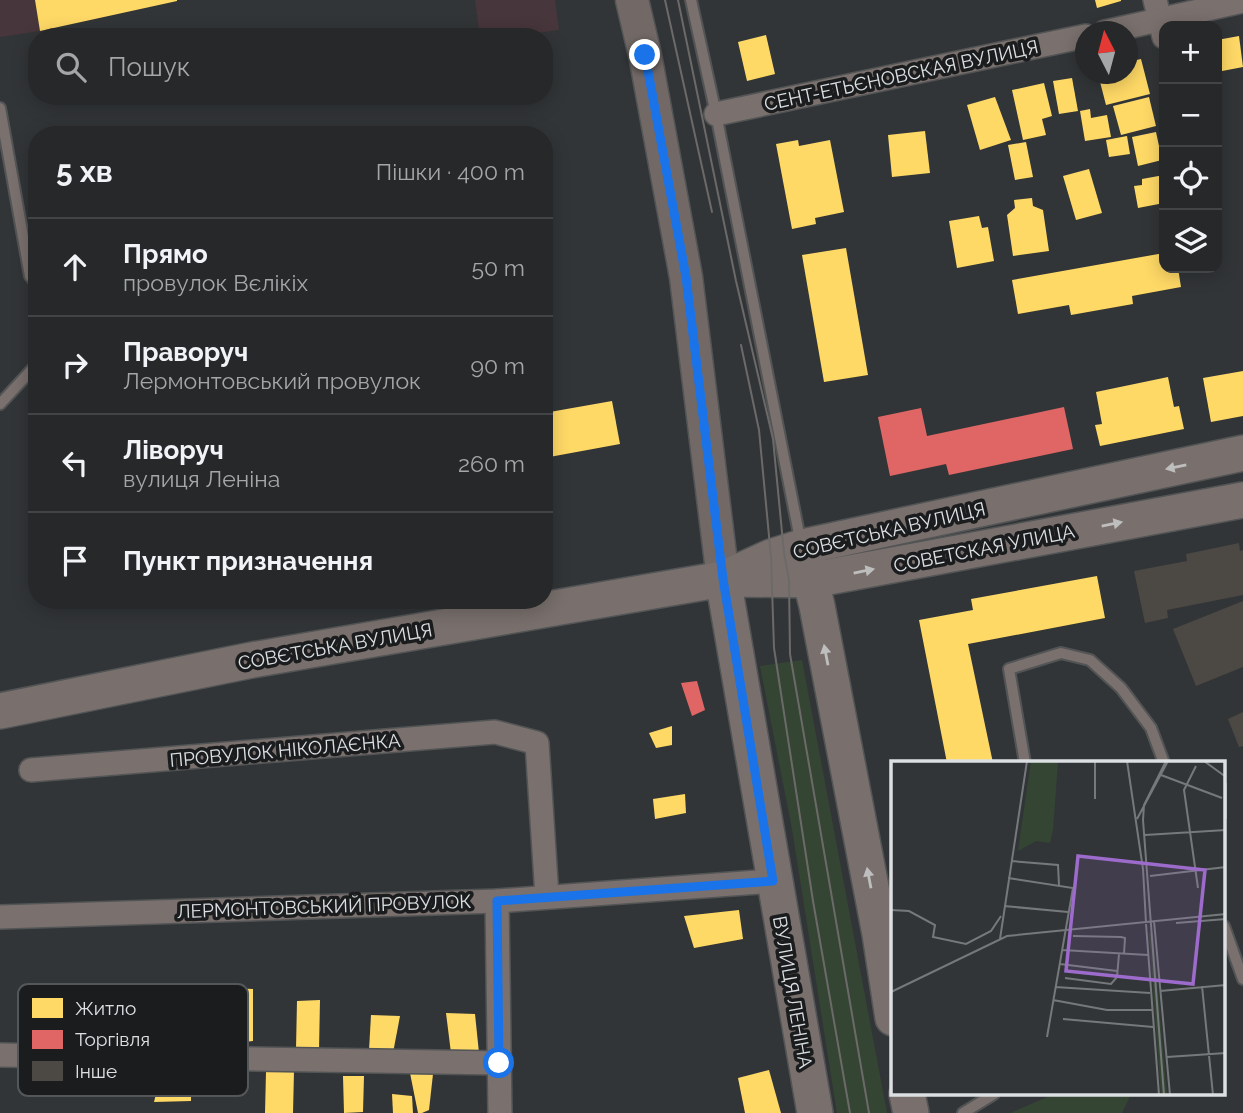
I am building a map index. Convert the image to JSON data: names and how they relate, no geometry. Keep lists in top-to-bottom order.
{
  "streets": {
    "main road": ["СОВЄТСЬКА ВУЛИЦЯ", "СОВЕТСКАЯ УЛИЦА", "ВУЛИЦЯ ЛЕНІНА"],
    "street": ["СЕНТ-ЕТЬЄНОВСКАЯ ВУЛИЦЯ", "ПРОВУЛОК НІКОЛАЄНКА", "ЛЕРМОНТОВСЬКИЙ ПРОВУЛОК"]
  },
  "crossings": [
    ["СОВЄТСЬКА ВУЛИЦЯ", "СОВЕТСКАЯ УЛИЦА"],
    ["СОВЄТСЬКА ВУЛИЦЯ", "ВУЛИЦЯ ЛЕНІНА"],
    ["СОВЕТСКАЯ УЛИЦА", "ВУЛИЦЯ ЛЕНІНА"],
    ["ПРОВУЛОК НІКОЛАЄНКА", "ЛЕРМОНТОВСЬКИЙ ПРОВУЛОК"],
    ["ЛЕРМОНТОВСЬКИЙ ПРОВУЛОК", "ВУЛИЦЯ ЛЕНІНА"]
  ],
  "one_way": ["СОВЄТСЬКА ВУЛИЦЯ", "СОВЕТСКАЯ УЛИЦА"],
  "legend": ["Житло", "Торгівля", "Інше"],
  "north": "top",
  "page": {
    "map_buttons": ["+", "−"],
    "search": "Пошук",
    "heading": ["5 хв", "Пішки · 400 m"],
    "list": [
      ["Прямо", "провулок Вєлікіх", "50 m"],
      ["Праворуч", "Лермонтовський провулок", "90 m"],
      ["Ліворуч", "вулиця Леніна", "260 m"],
      "Пункт призначення"
    ]
  }
}
